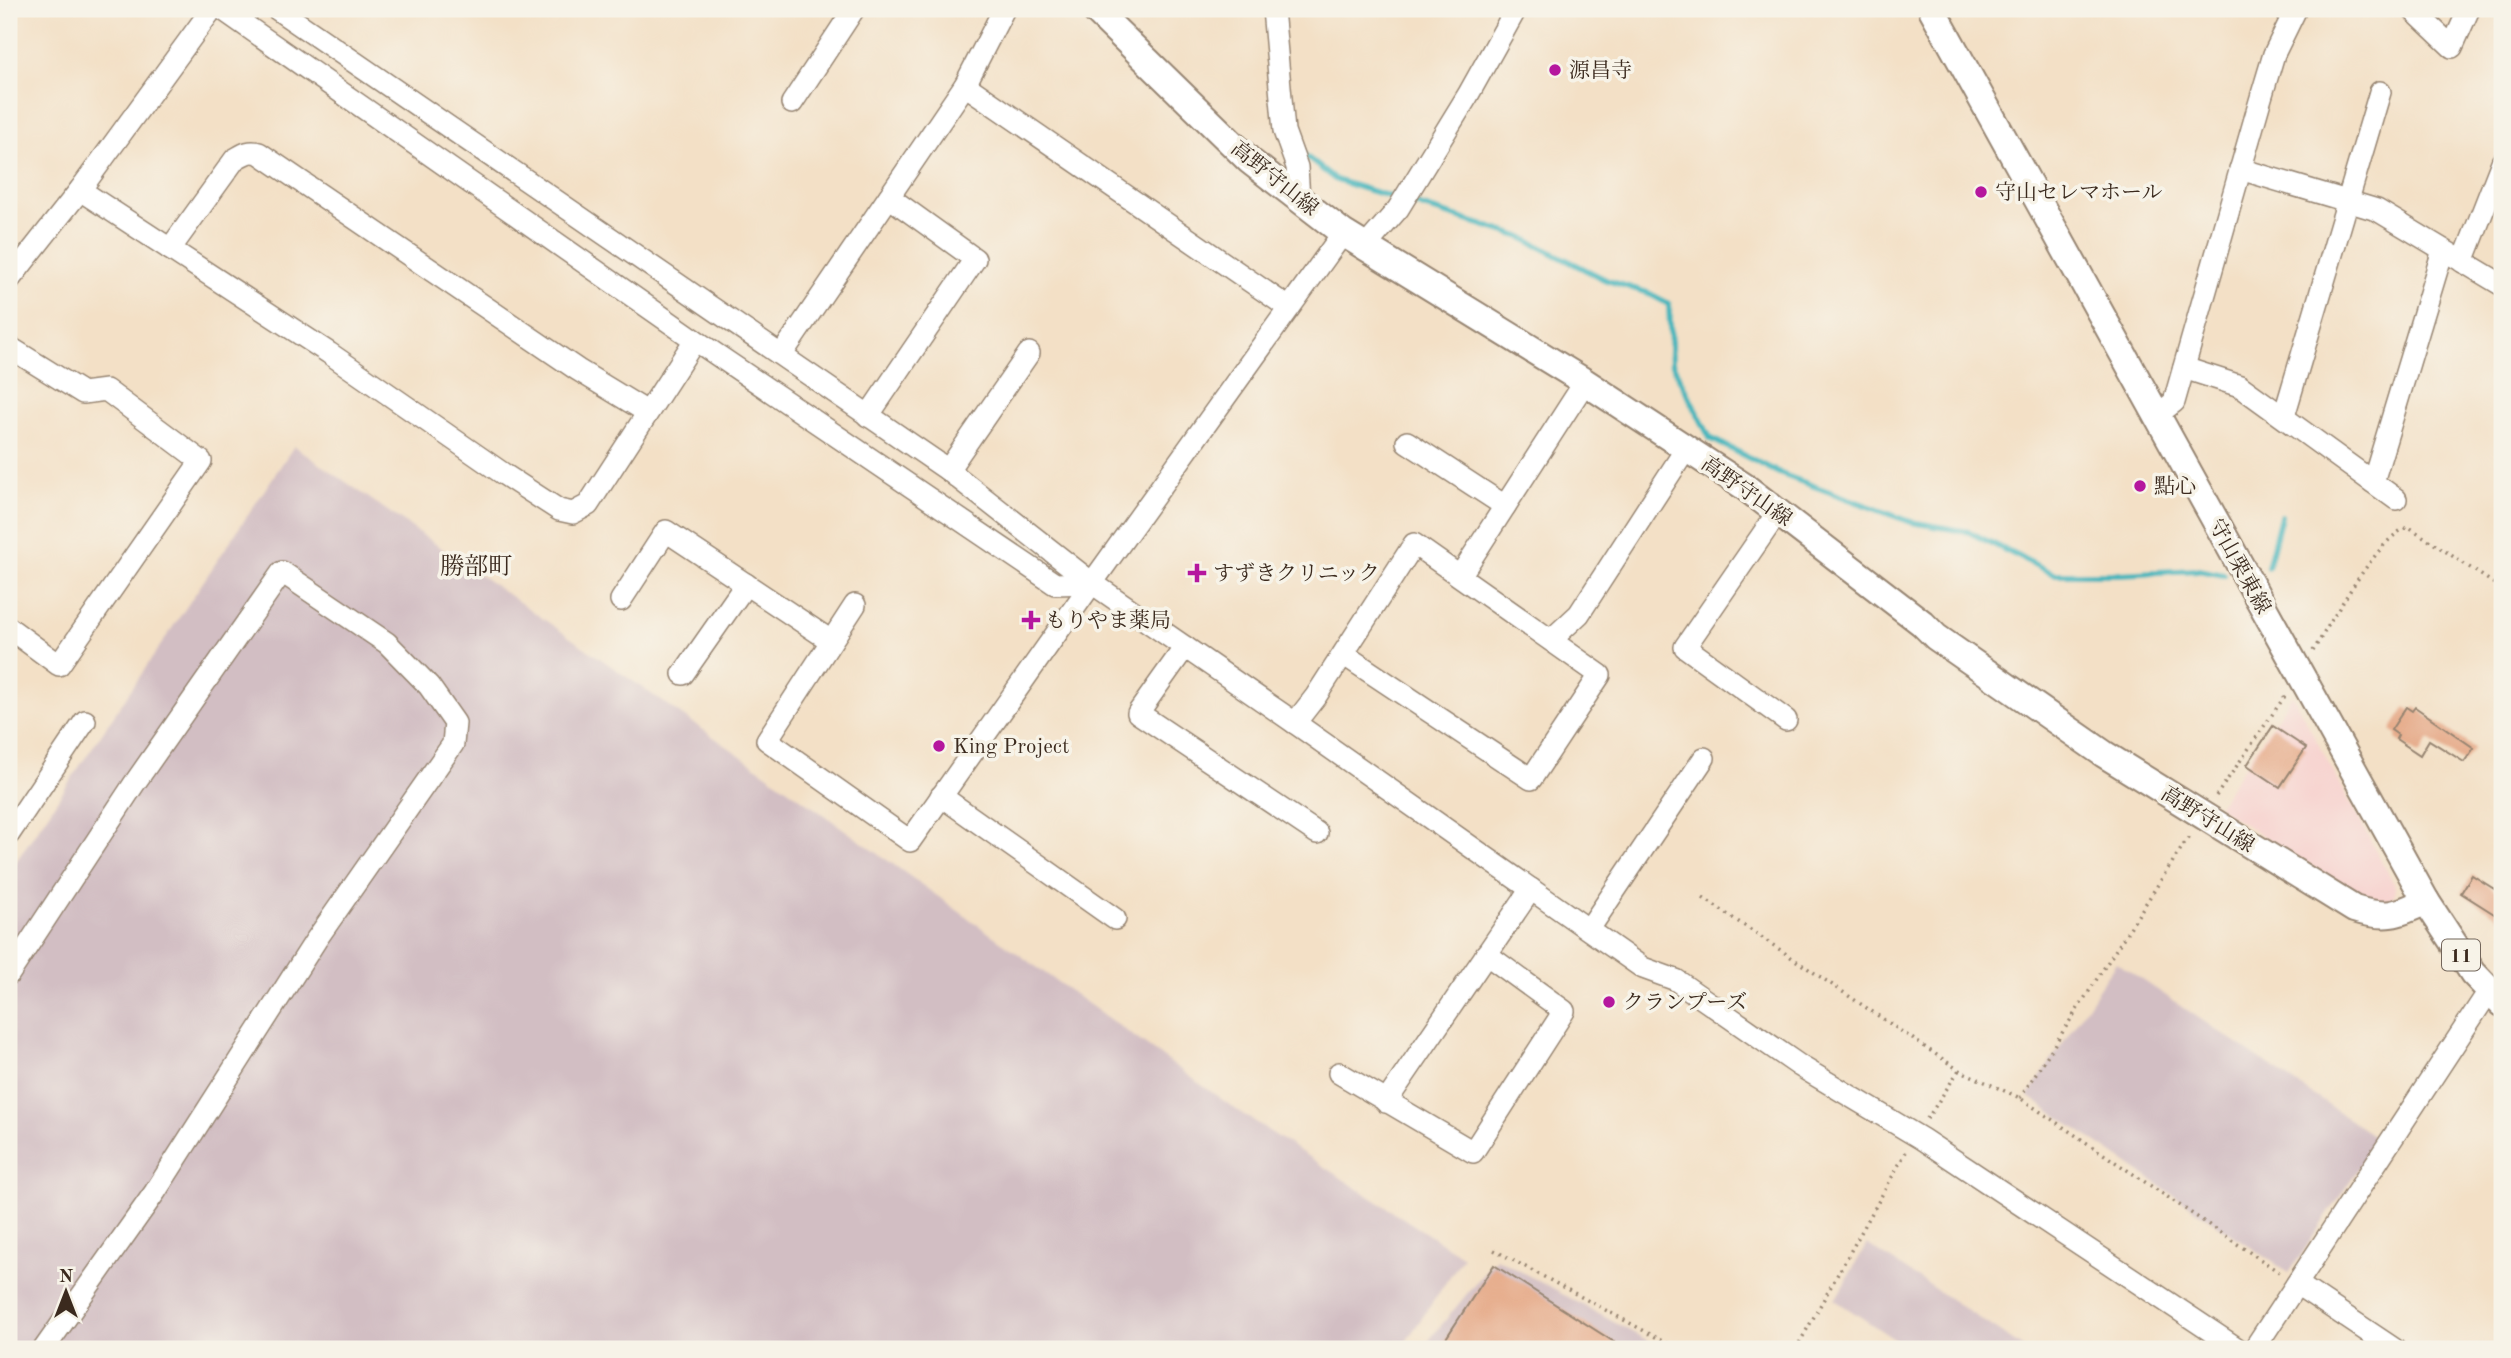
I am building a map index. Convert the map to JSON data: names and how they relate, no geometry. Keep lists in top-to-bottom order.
{
  "streets": {
    "main road": ["高野守山線", "守山栗東線", "11"]
  },
  "crossings": [
    ["高野守山線", "守山栗東線"]
  ],
  "districts": ["勝部町"],
  "places": {
    "other": [
      "源昌寺",
      "守山セレマホール",
      "點心",
      "King Project",
      "クランプーズ"
    ],
    "health": ["すずきクリニック", "もりやま薬局"]
  },
  "north": "top"
}
